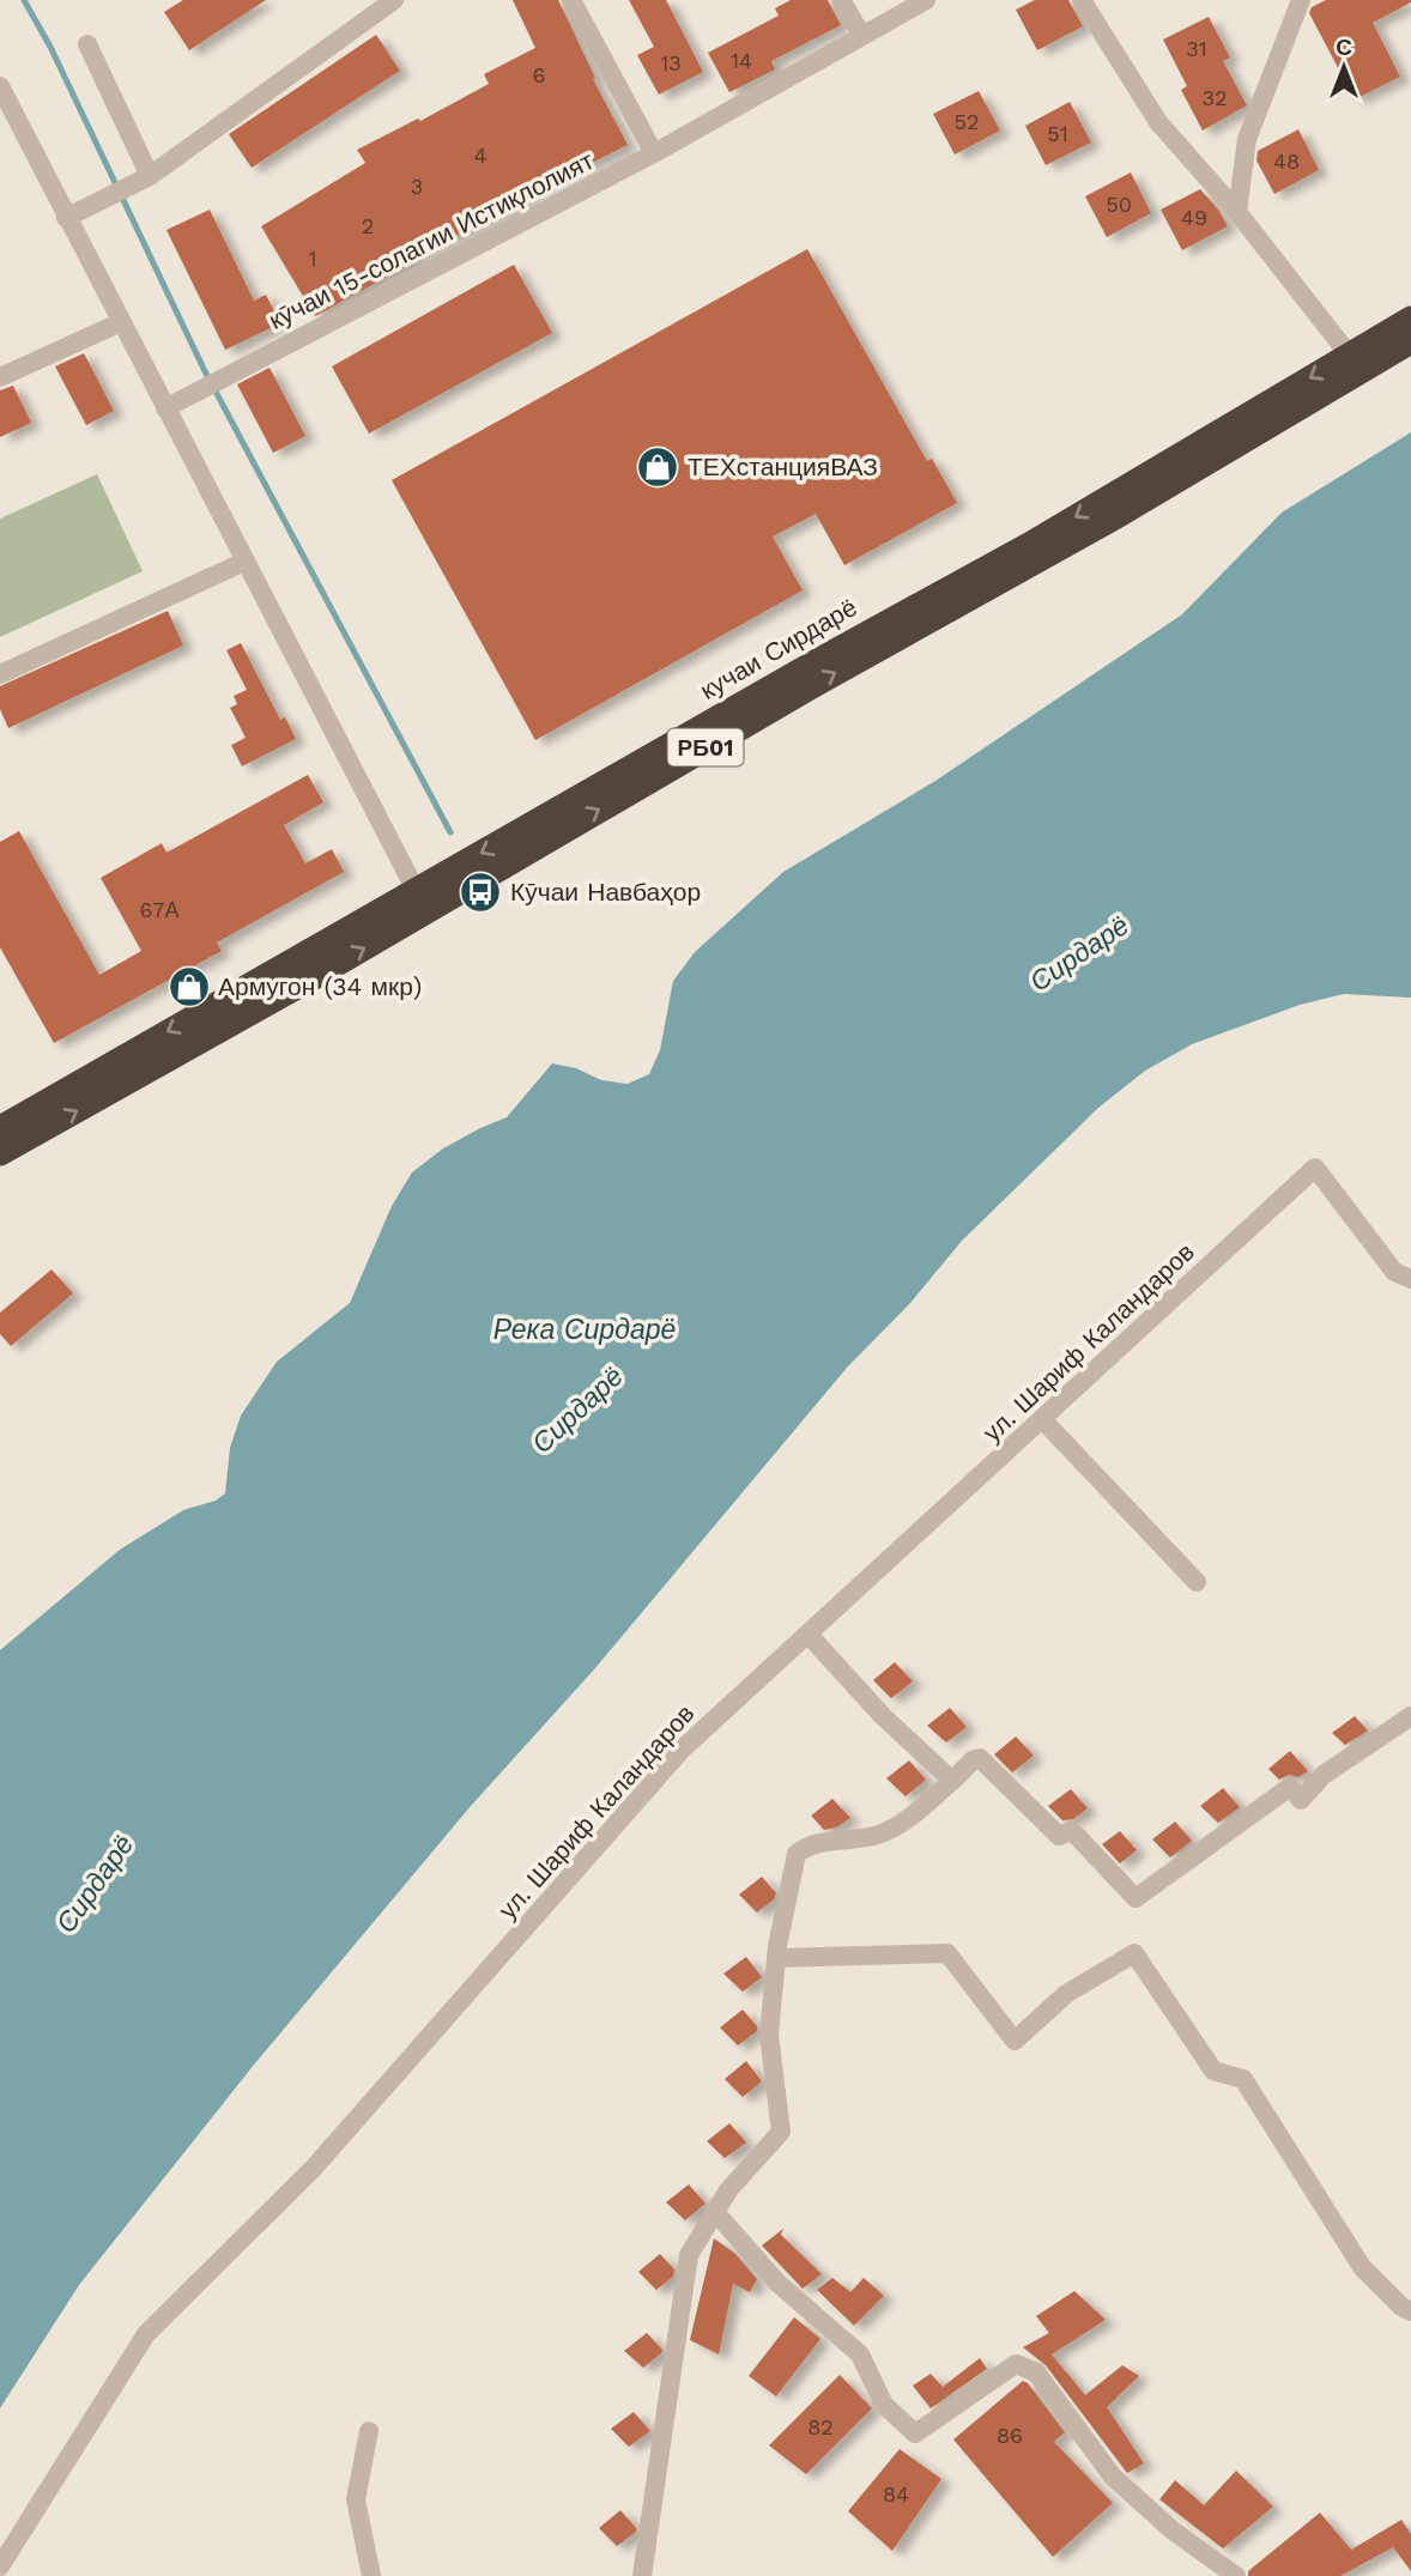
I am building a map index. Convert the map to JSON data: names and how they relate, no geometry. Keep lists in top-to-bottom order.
{
  "streets": {
    "highway": ["РБ01"],
    "street": ["кӯчаи 15-солагии Истиқлолият", "ул. Шариф Каландаров"]
  },
  "water": ["Сирдарё", "Река Сирдарё"],
  "places": {
    "shop": ["ТЕХстанцияВАЗ", "Армугон (34 мкр)"],
    "bus stop": ["Кӯчаи Навбаҳор"]
  },
  "house_numbers": [
    "31",
    "14",
    "13",
    "6",
    "32",
    "52",
    "51",
    "4",
    "48",
    "3",
    "50",
    "49",
    "2",
    "1",
    "67А",
    "82",
    "86",
    "84"
  ],
  "north": "top"
}
